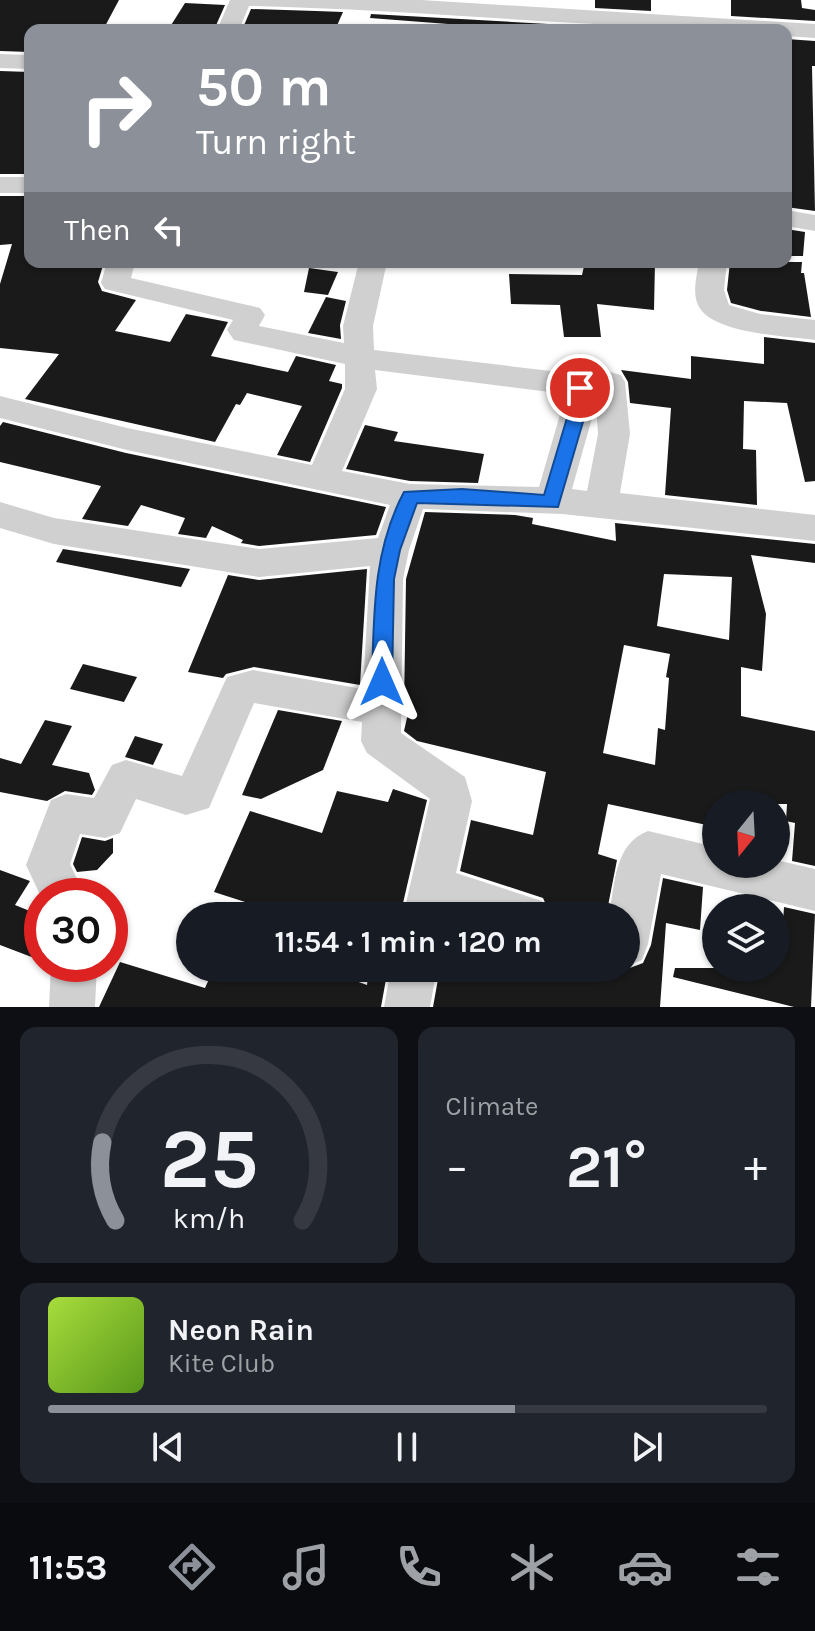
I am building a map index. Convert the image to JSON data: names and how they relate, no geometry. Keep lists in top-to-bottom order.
{
  "north": "bottom",
  "page": {
    "turn": ["50 m", "Turn right"],
    "then": "Then",
    "limit": "30",
    "trip": "11:54 · 1 min · 120 m",
    "tile": "Climate",
    "heat": ["−", "21°", "+"],
    "song": ["Neon Rain", "Kite Club"],
    "tabs": "11:53",
    "gauge": ["25", "km/h"]
  }
}
